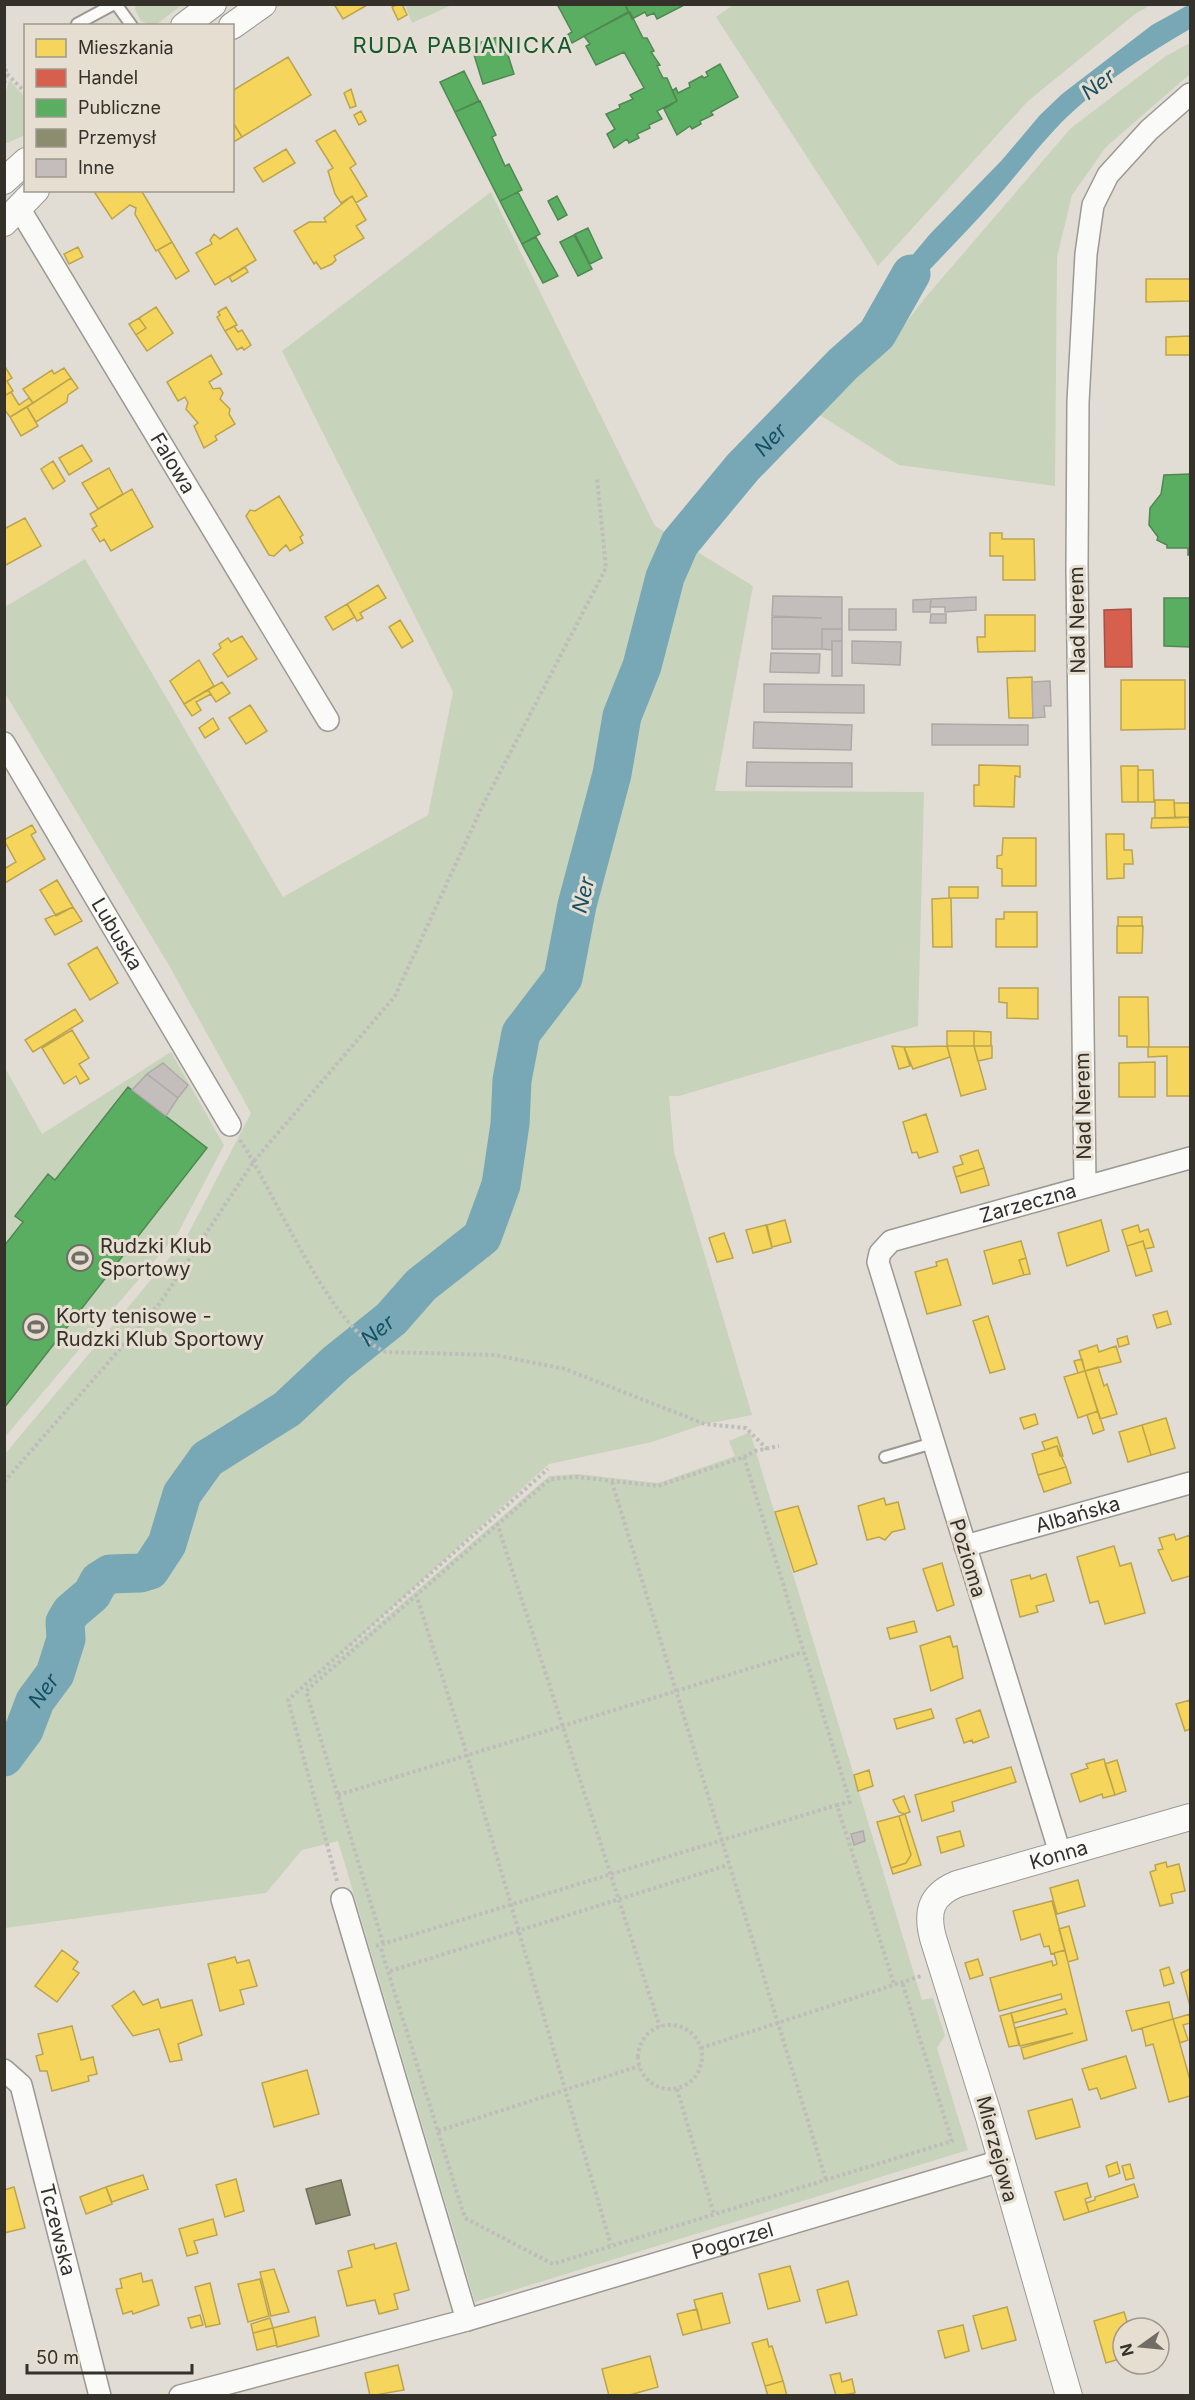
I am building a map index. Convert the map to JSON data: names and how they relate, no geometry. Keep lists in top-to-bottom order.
{
  "streets": {
    "street": [
      "Falowa",
      "Nad Nerem",
      "Lubuska",
      "Zarzeczna",
      "Albańska",
      "Pozioma",
      "Konna",
      "Mierzejowa",
      "Tczewska",
      "Pogorzel"
    ]
  },
  "crossings": [
    ["Nad Nerem", "Zarzeczna"],
    ["Zarzeczna", "Pozioma"],
    ["Albańska", "Pozioma"],
    ["Pozioma", "Konna"],
    ["Konna", "Mierzejowa"],
    ["Mierzejowa", "Pogorzel"]
  ],
  "districts": ["RUDA PABIANICKA"],
  "water": ["Ner"],
  "places": {
    "sports": ["Rudzki Klub Sportowy", "Korty tenisowe - Rudzki Klub Sportowy"]
  },
  "legend": [
    "Mieszkania",
    "Handel",
    "Publiczne",
    "Przemysł",
    "Inne"
  ],
  "scale_bar": "50 m",
  "north": "left"
}
